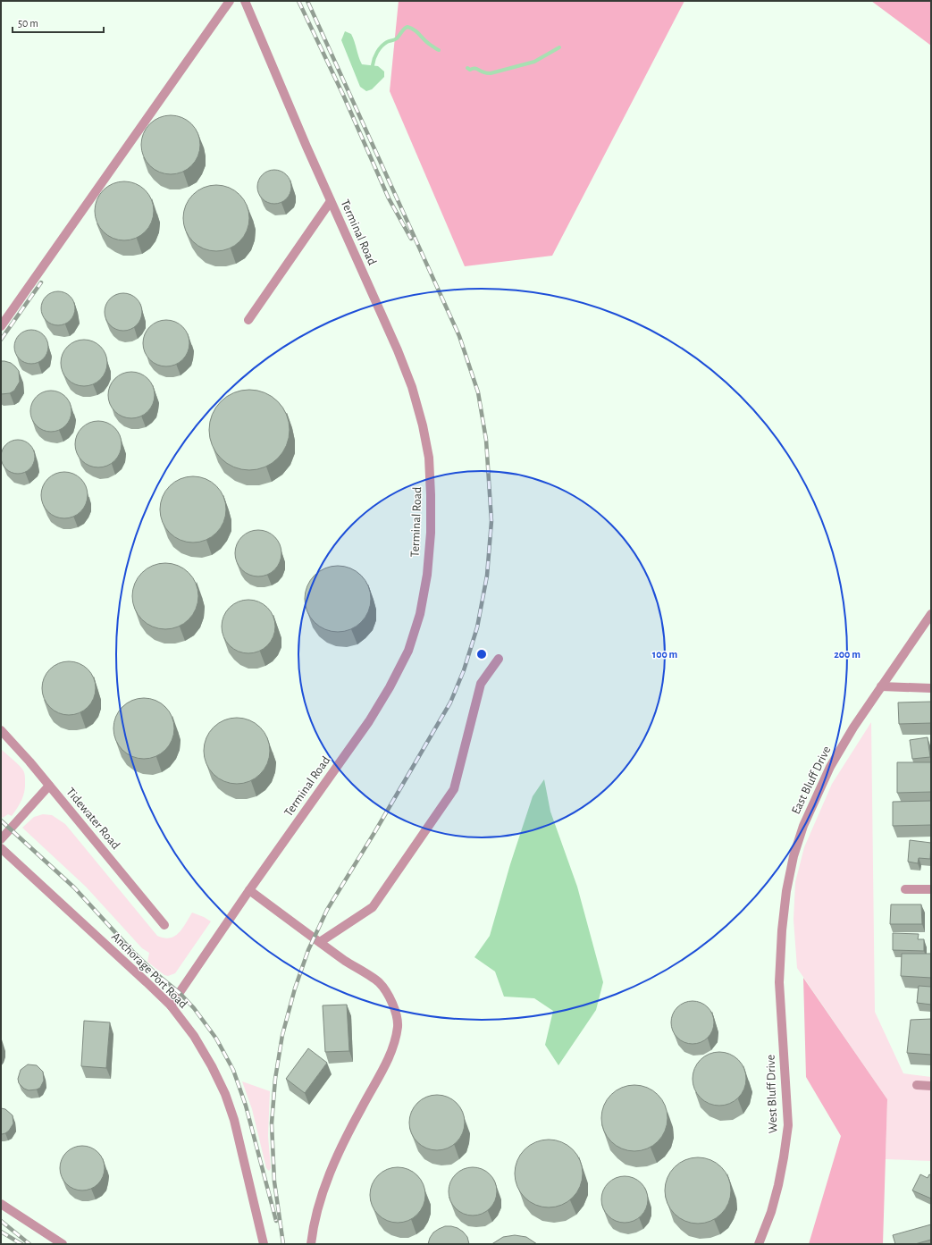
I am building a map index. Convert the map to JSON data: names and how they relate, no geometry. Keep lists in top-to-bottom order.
{
  "streets": {
    "street": [
      "Terminal Road",
      "East Bluff Drive",
      "Tidewater Road",
      "Anchorage Port Road",
      "West Bluff Drive"
    ]
  },
  "crossings": [
    ["Terminal Road", "Anchorage Port Road"],
    ["East Bluff Drive", "West Bluff Drive"]
  ],
  "scale_bar": "50 m",
  "rings": ["100 m", "200 m"]
}
